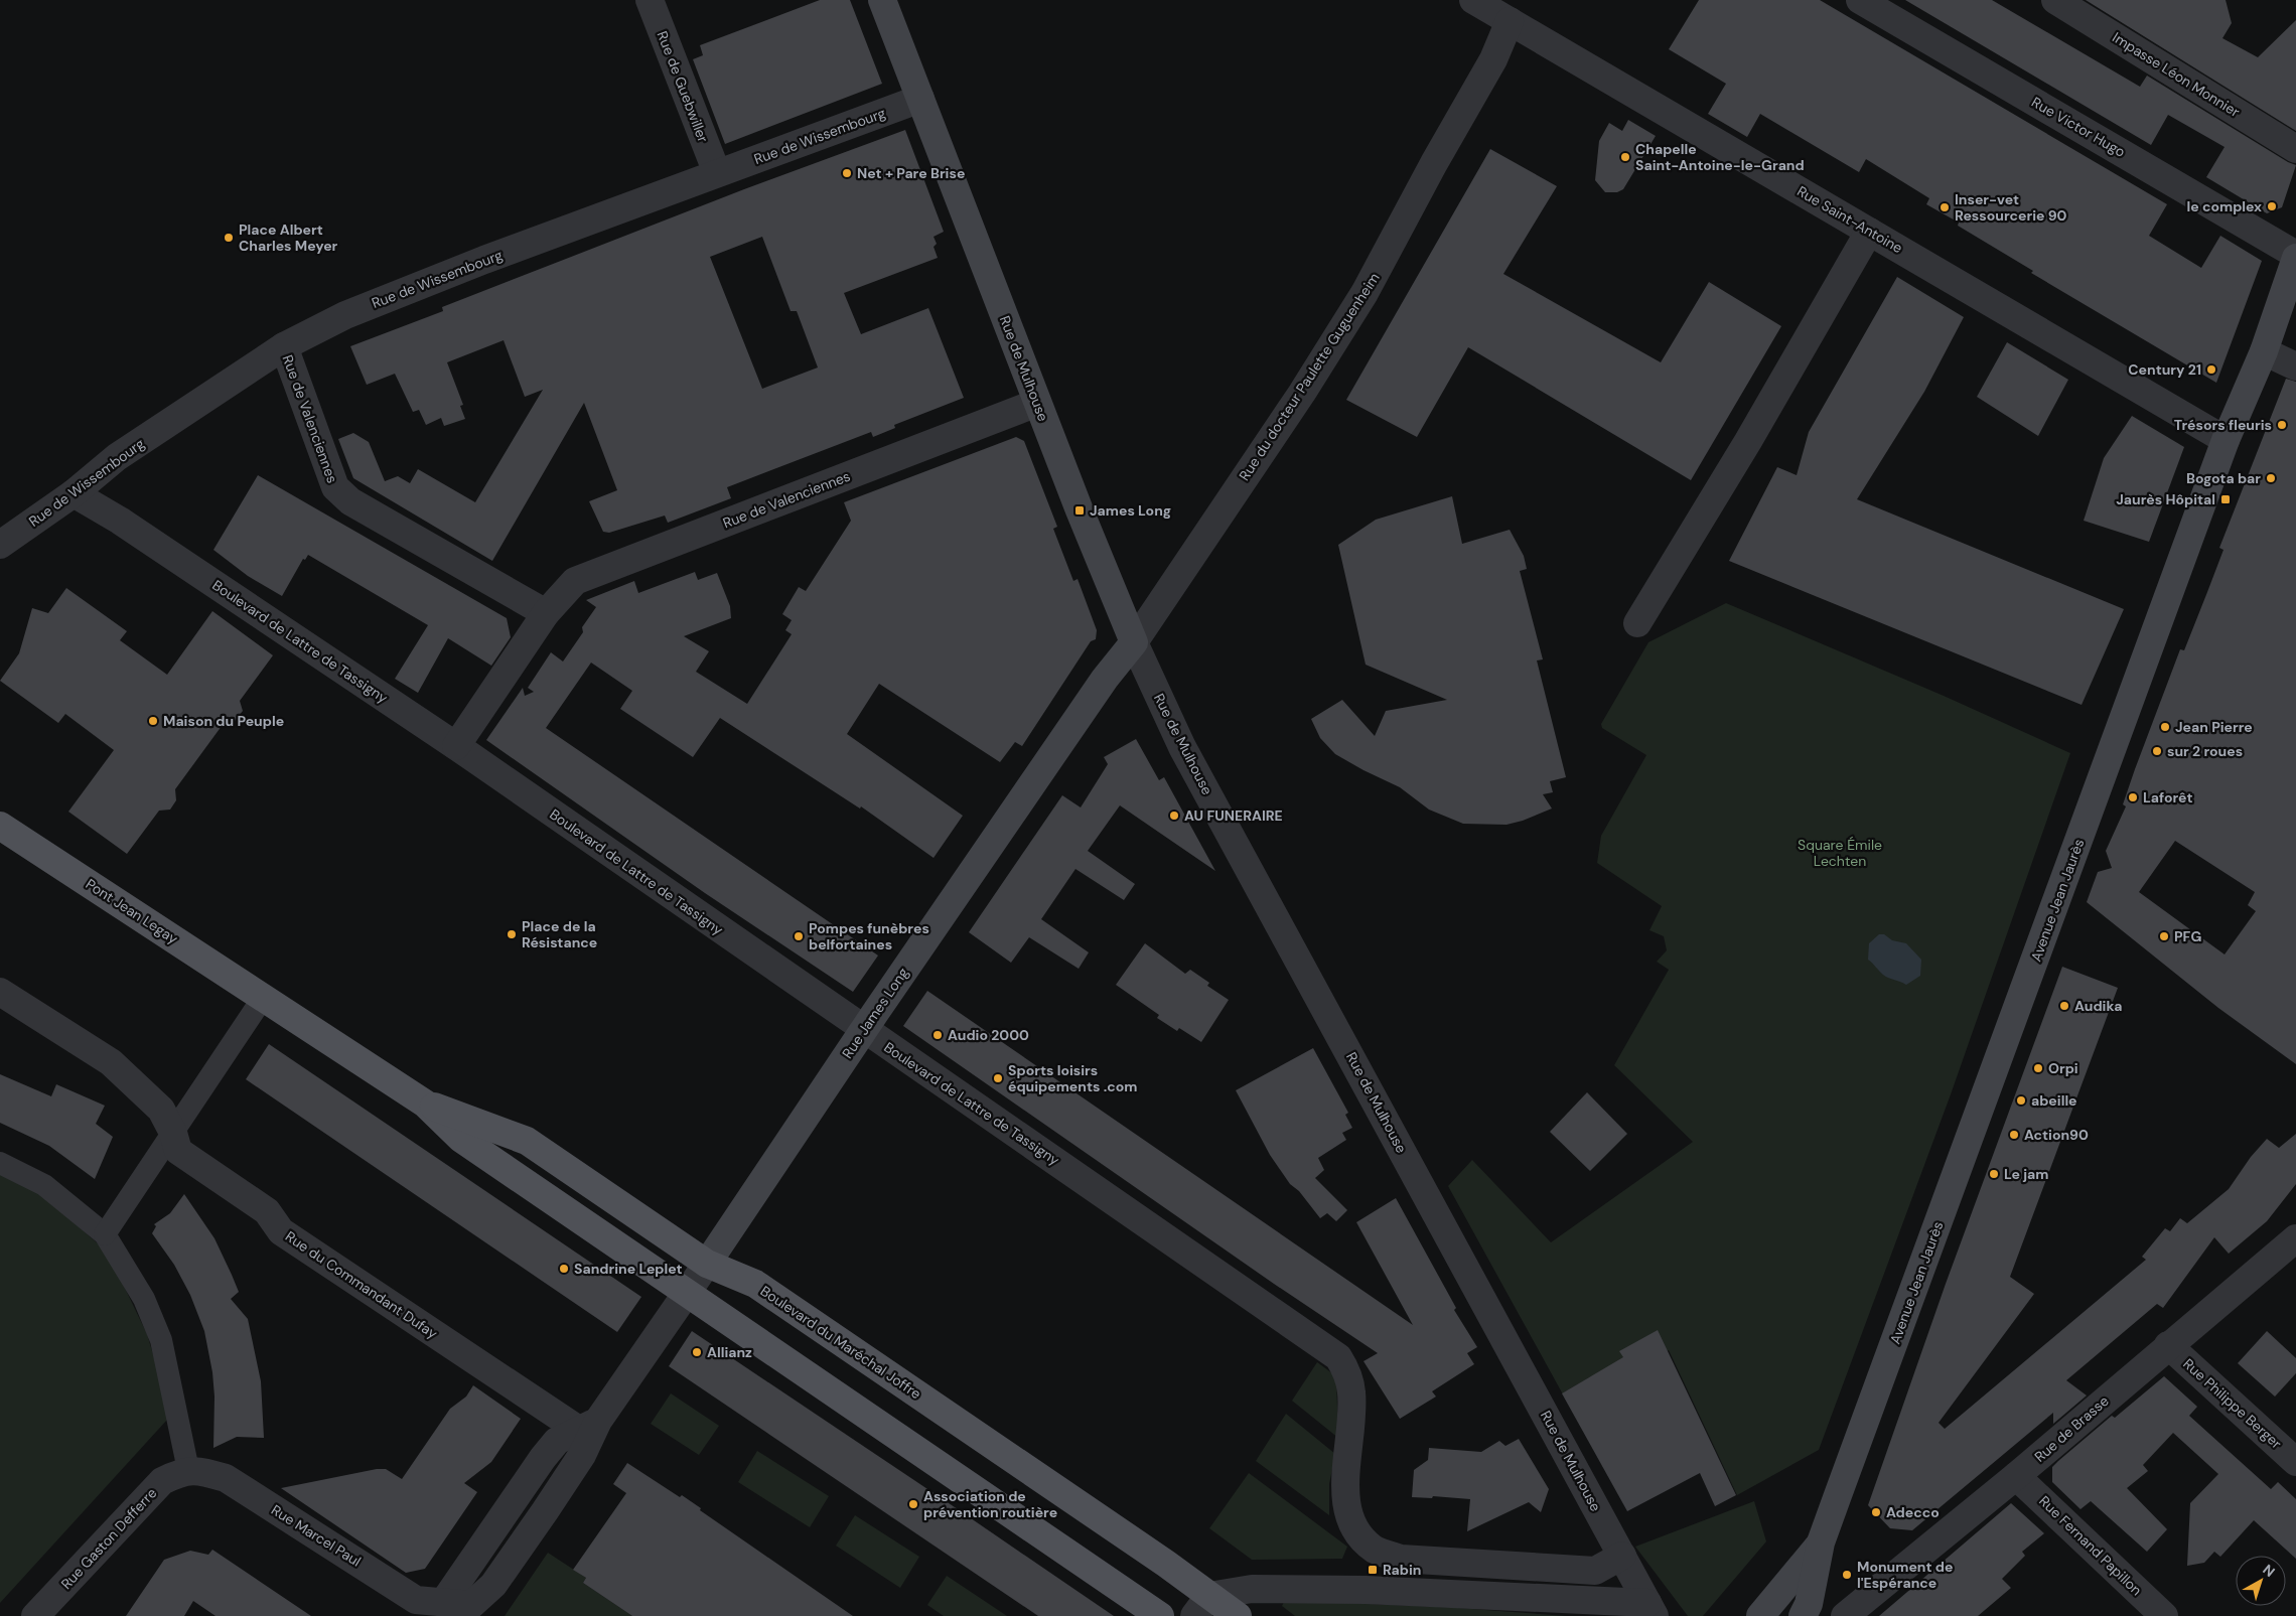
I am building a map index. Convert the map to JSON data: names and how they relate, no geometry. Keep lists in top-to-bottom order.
{
  "streets": {
    "main road": [
      "Rue de Mulhouse",
      "Avenue Jean Jaurès",
      "Pont Jean Legay",
      "Rue James Long",
      "Boulevard du Maréchal Joffre"
    ],
    "street": [
      "Impasse Léon Monnier",
      "Rue de Guebwiller",
      "Rue Victor Hugo",
      "Rue de Wissembourg",
      "Rue Saint-Antoine",
      "Rue du docteur Paulette Guguenheim",
      "Rue de Valenciennes",
      "Boulevard de Lattre de Tassigny",
      "Rue du Commandant Dufay",
      "Rue Philippe Berger",
      "Rue de Brasse",
      "Rue Marcel Paul",
      "Rue Gaston Defferre",
      "Rue Fernand Papillon"
    ]
  },
  "crossings": [
    ["Rue de Guebwiller", "Rue de Wissembourg"],
    ["Rue Victor Hugo", "Avenue Jean Jaurès"],
    ["Rue de Wissembourg", "Rue de Mulhouse"],
    ["Rue de Wissembourg", "Rue de Valenciennes"],
    ["Rue de Wissembourg", "Boulevard de Lattre de Tassigny"],
    ["Rue Saint-Antoine", "Rue du docteur Paulette Guguenheim"],
    ["Rue Saint-Antoine", "Avenue Jean Jaurès"],
    ["Rue de Mulhouse", "Rue du docteur Paulette Guguenheim"],
    ["Rue de Mulhouse", "Rue de Valenciennes"],
    ["Rue de Mulhouse", "Boulevard de Lattre de Tassigny"],
    ["Rue de Mulhouse", "Rue James Long"],
    ["Rue du docteur Paulette Guguenheim", "Rue James Long"],
    ["Rue de Valenciennes", "Boulevard de Lattre de Tassigny"],
    ["Boulevard de Lattre de Tassigny", "Rue James Long"],
    ["Pont Jean Legay", "Boulevard du Maréchal Joffre"],
    ["Rue James Long", "Boulevard du Maréchal Joffre"],
    ["Rue James Long", "Rue Marcel Paul"],
    ["Rue du Commandant Dufay", "Rue Marcel Paul"],
    ["Boulevard du Maréchal Joffre", "Rue Marcel Paul"],
    ["Rue Philippe Berger", "Rue de Brasse"],
    ["Rue de Brasse", "Rue Fernand Papillon"],
    ["Rue Marcel Paul", "Rue Gaston Defferre"]
  ],
  "parks": ["Square Émile Lechten"],
  "places": {
    "other": [
      "Chapelle Saint-Antoine-le-Grand",
      "Net + Pare Brise",
      "le complex",
      "Inser-vet Ressourcerie 90",
      "Place Albert Charles Meyer",
      "Century 21",
      "Trésors fleuris",
      "Bogota bar",
      "Maison du Peuple",
      "Jean Pierre",
      "sur 2 roues",
      "Laforêt",
      "AU FUNERAIRE",
      "Place de la Résistance",
      "Pompes funèbres belfortaines",
      "PFG",
      "Audika",
      "Audio 2000",
      "Orpi",
      "Sports loisirs équipements .com",
      "abeille",
      "Action90",
      "Le jam",
      "Sandrine Leplet",
      "Allianz",
      "Association de prévention routière",
      "Adecco",
      "Monument de l'Espérance"
    ],
    "transit": ["Jaurès Hôpital", "James Long", "Rabin"]
  },
  "north": "top right"
}
